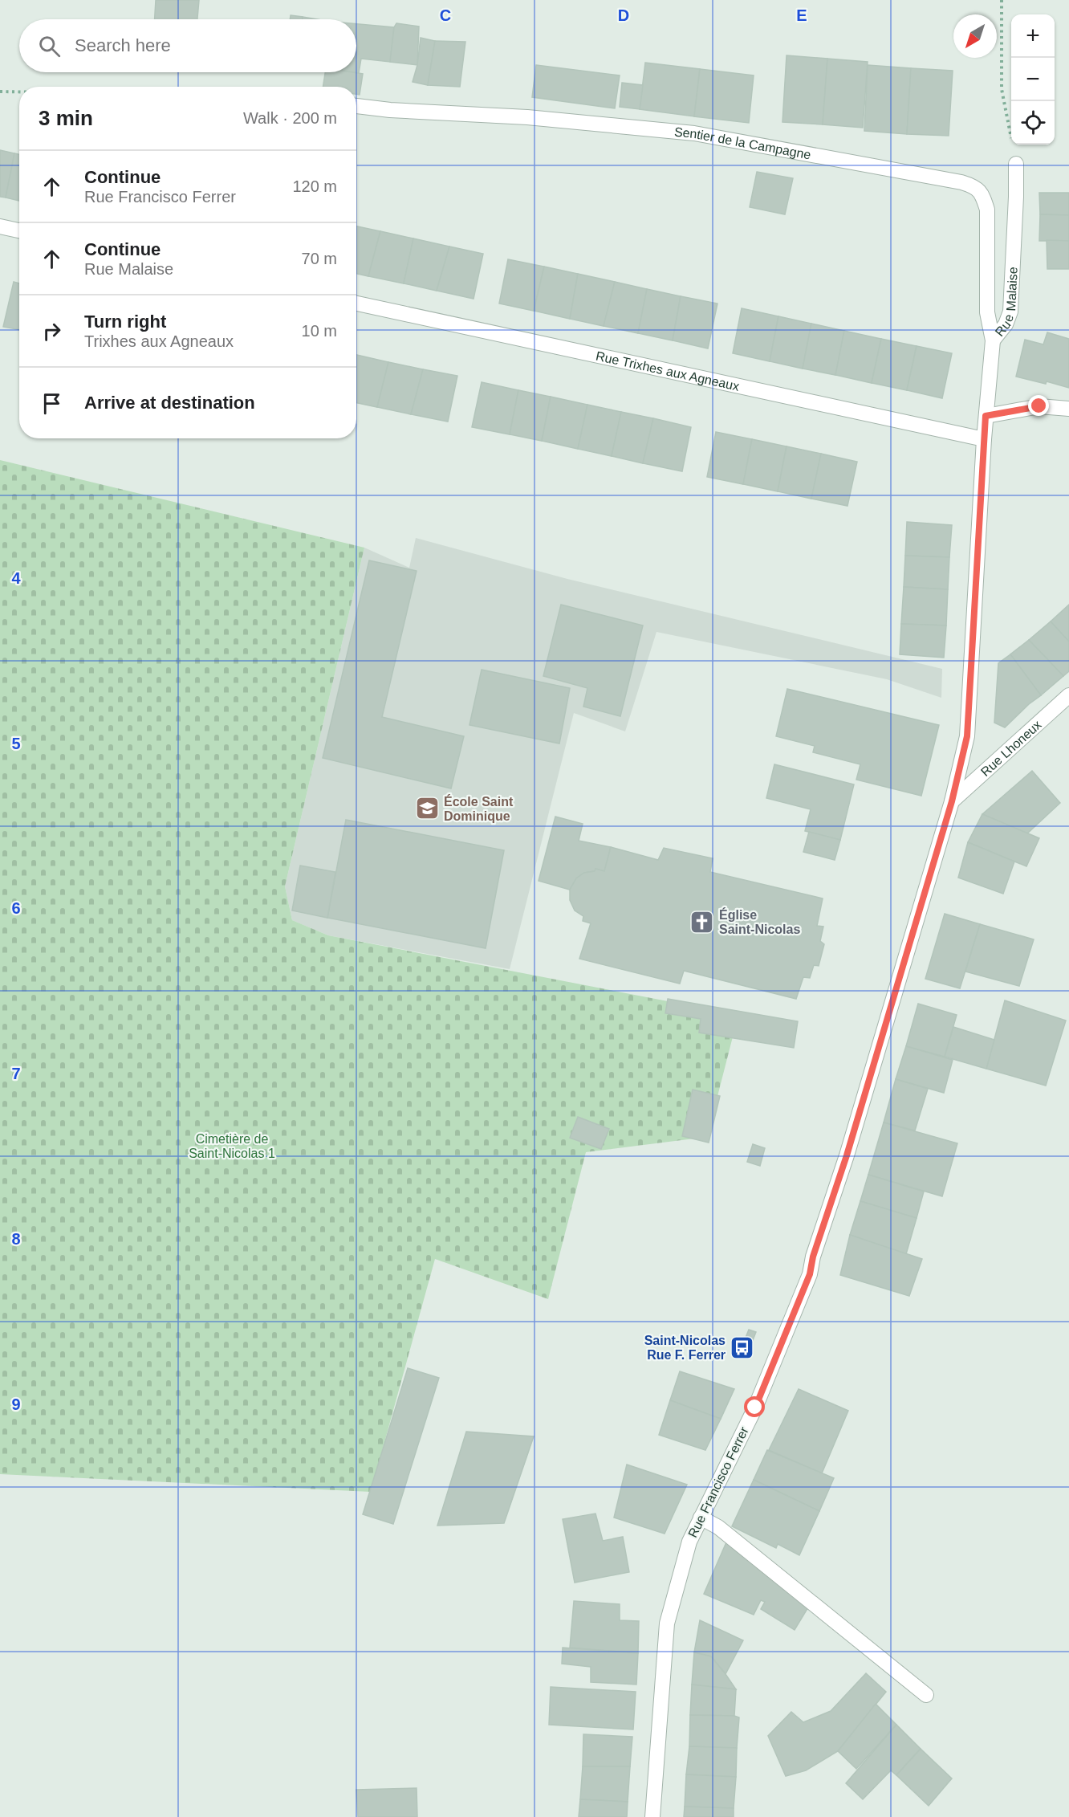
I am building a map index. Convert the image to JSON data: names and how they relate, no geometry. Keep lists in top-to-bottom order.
{
  "streets": {
    "street": [
      "Sentier de la Campagne",
      "Rue Malaise",
      "Rue Trixhes aux Agneaux",
      "Rue Lhoneux",
      "Rue Francisco Ferrer"
    ]
  },
  "crossings": [
    ["Sentier de la Campagne", "Rue Malaise"],
    ["Rue Malaise", "Rue Trixhes aux Agneaux"],
    ["Rue Malaise", "Rue Lhoneux"],
    ["Rue Malaise", "Rue Francisco Ferrer"],
    ["Rue Lhoneux", "Rue Francisco Ferrer"]
  ],
  "parks": ["Cimetière de Saint-Nicolas 1"],
  "places": {
    "school or university": ["École Saint Dominique"],
    "church": ["Église Saint-Nicolas"],
    "bus stop": ["Saint-Nicolas Rue F. Ferrer"]
  },
  "north": "bottom left",
  "page": {
    "map_buttons": ["+", "−"],
    "search": "Search here",
    "heading": ["3 min", "Walk · 200 m"],
    "list": [
      ["Continue", "Rue Francisco Ferrer", "120 m"],
      ["Continue", "Rue Malaise", "70 m"],
      ["Turn right", "Trixhes aux Agneaux", "10 m"],
      "Arrive at destination"
    ]
  },
  "grid": {
    "columns": ["C", "D", "E"],
    "rows": [
      "4",
      "5",
      "6",
      "7",
      "8",
      "9"
    ]
  }
}
